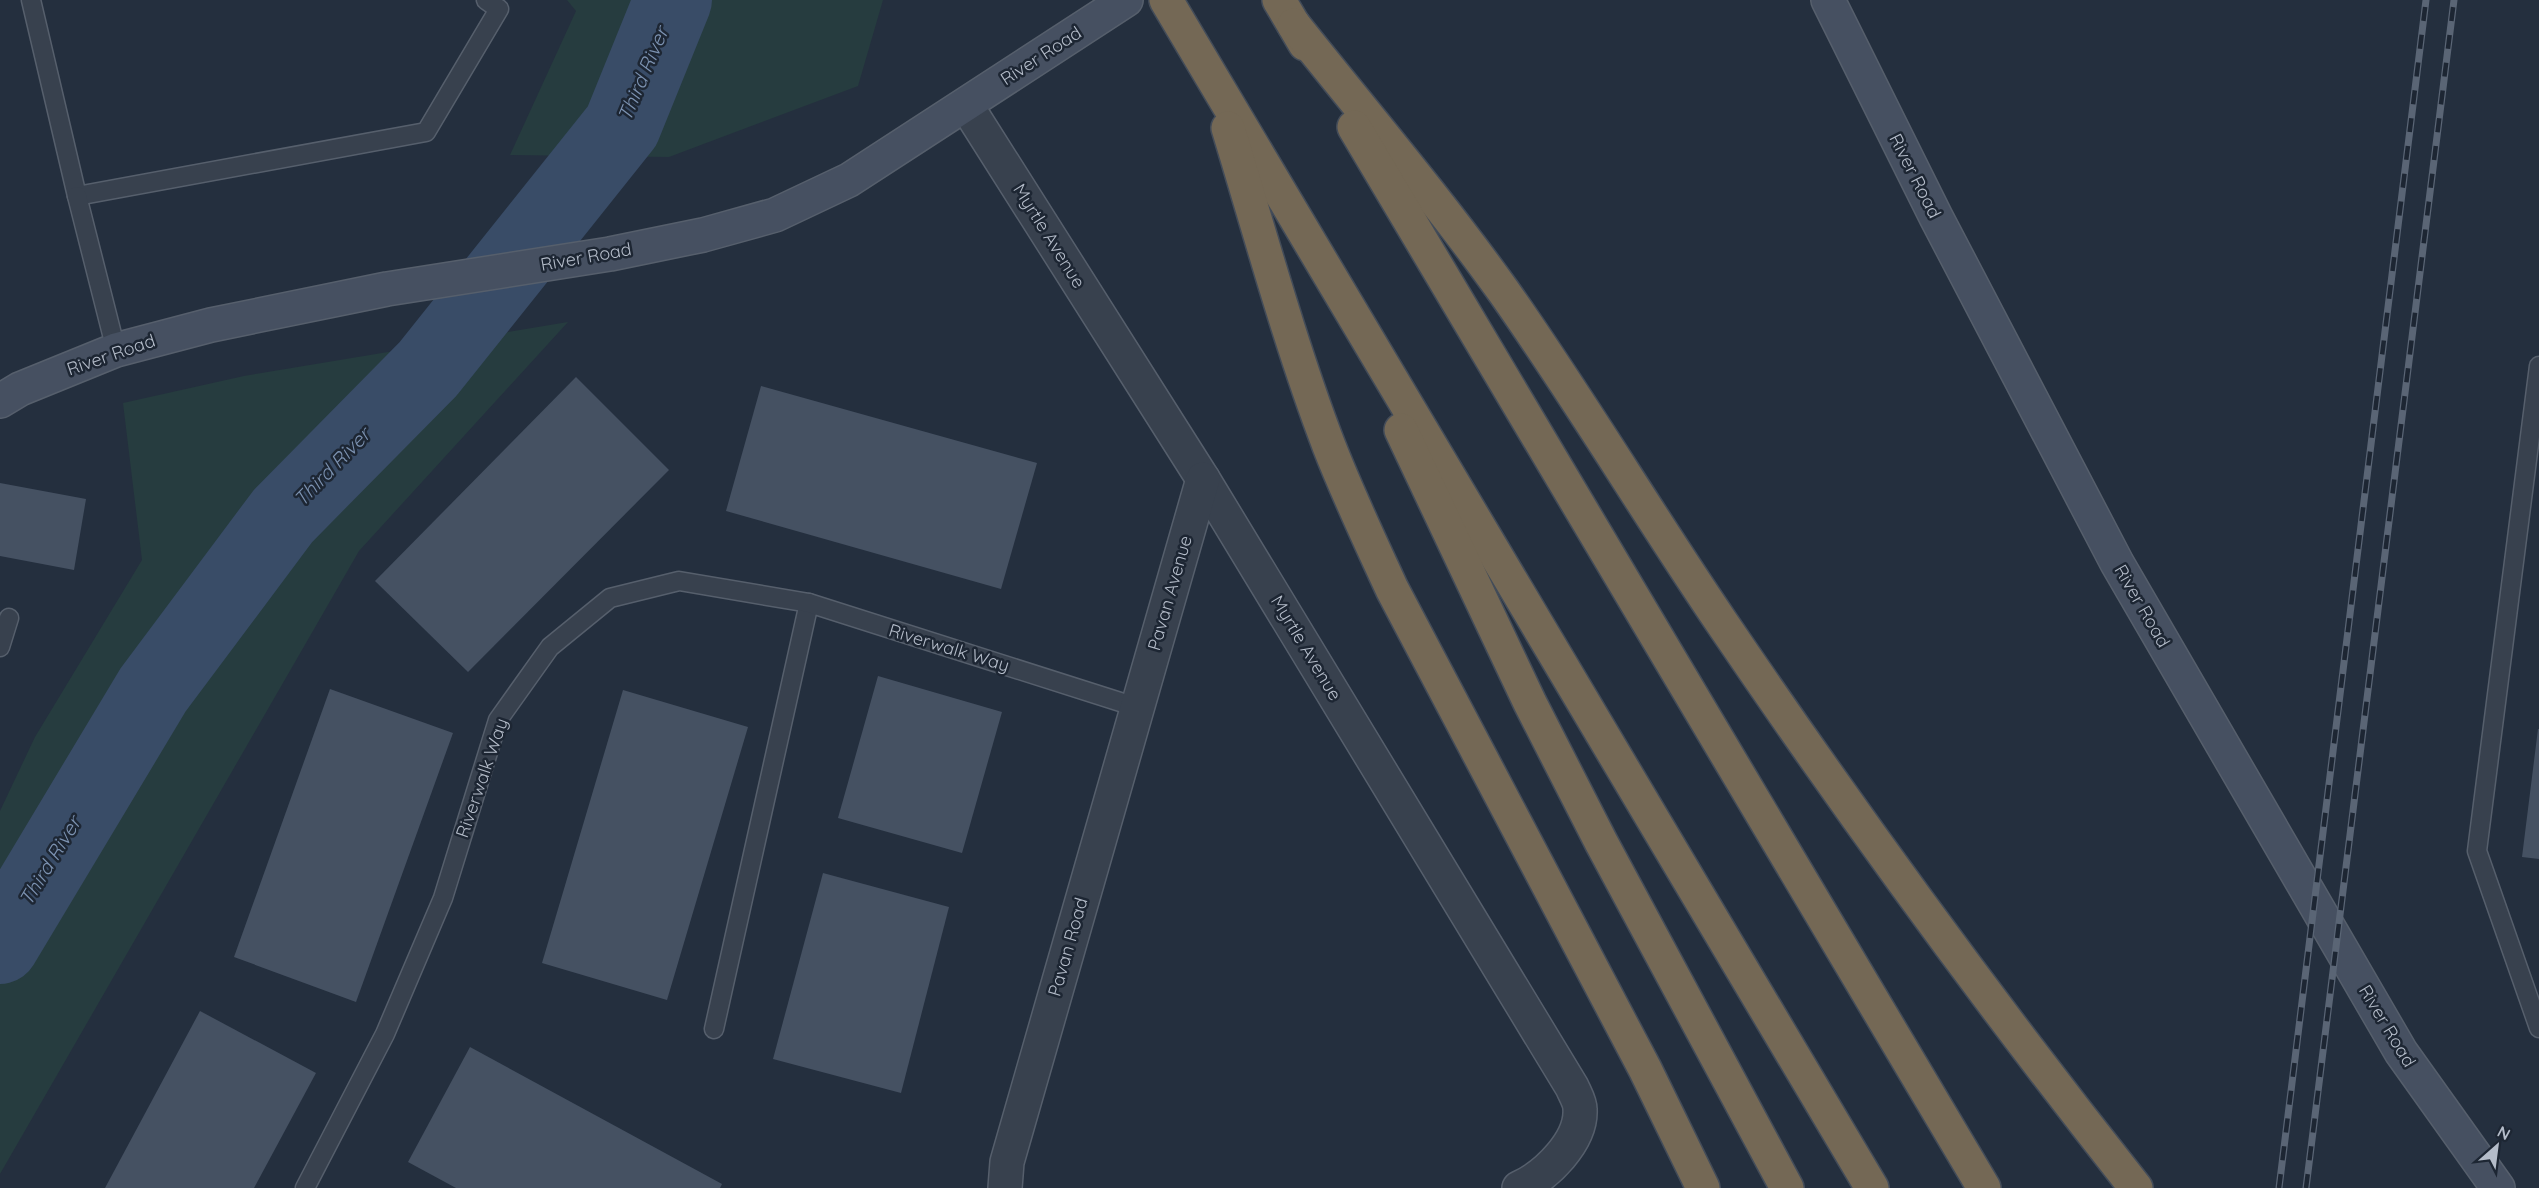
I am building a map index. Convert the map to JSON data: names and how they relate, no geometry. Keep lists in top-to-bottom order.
{
  "streets": {
    "street": [
      "River Road",
      "Myrtle Avenue",
      "Pavan Avenue",
      "Pavan Road"
    ],
    "lane": ["Riverwalk Way"]
  },
  "crossings": [
    ["River Road", "Myrtle Avenue"],
    ["Myrtle Avenue", "Pavan Avenue"],
    ["Pavan Avenue", "Riverwalk Way"],
    ["Pavan Avenue", "Pavan Road"],
    ["Riverwalk Way", "Pavan Road"]
  ],
  "water": ["Third River"],
  "north": "top right"
}
